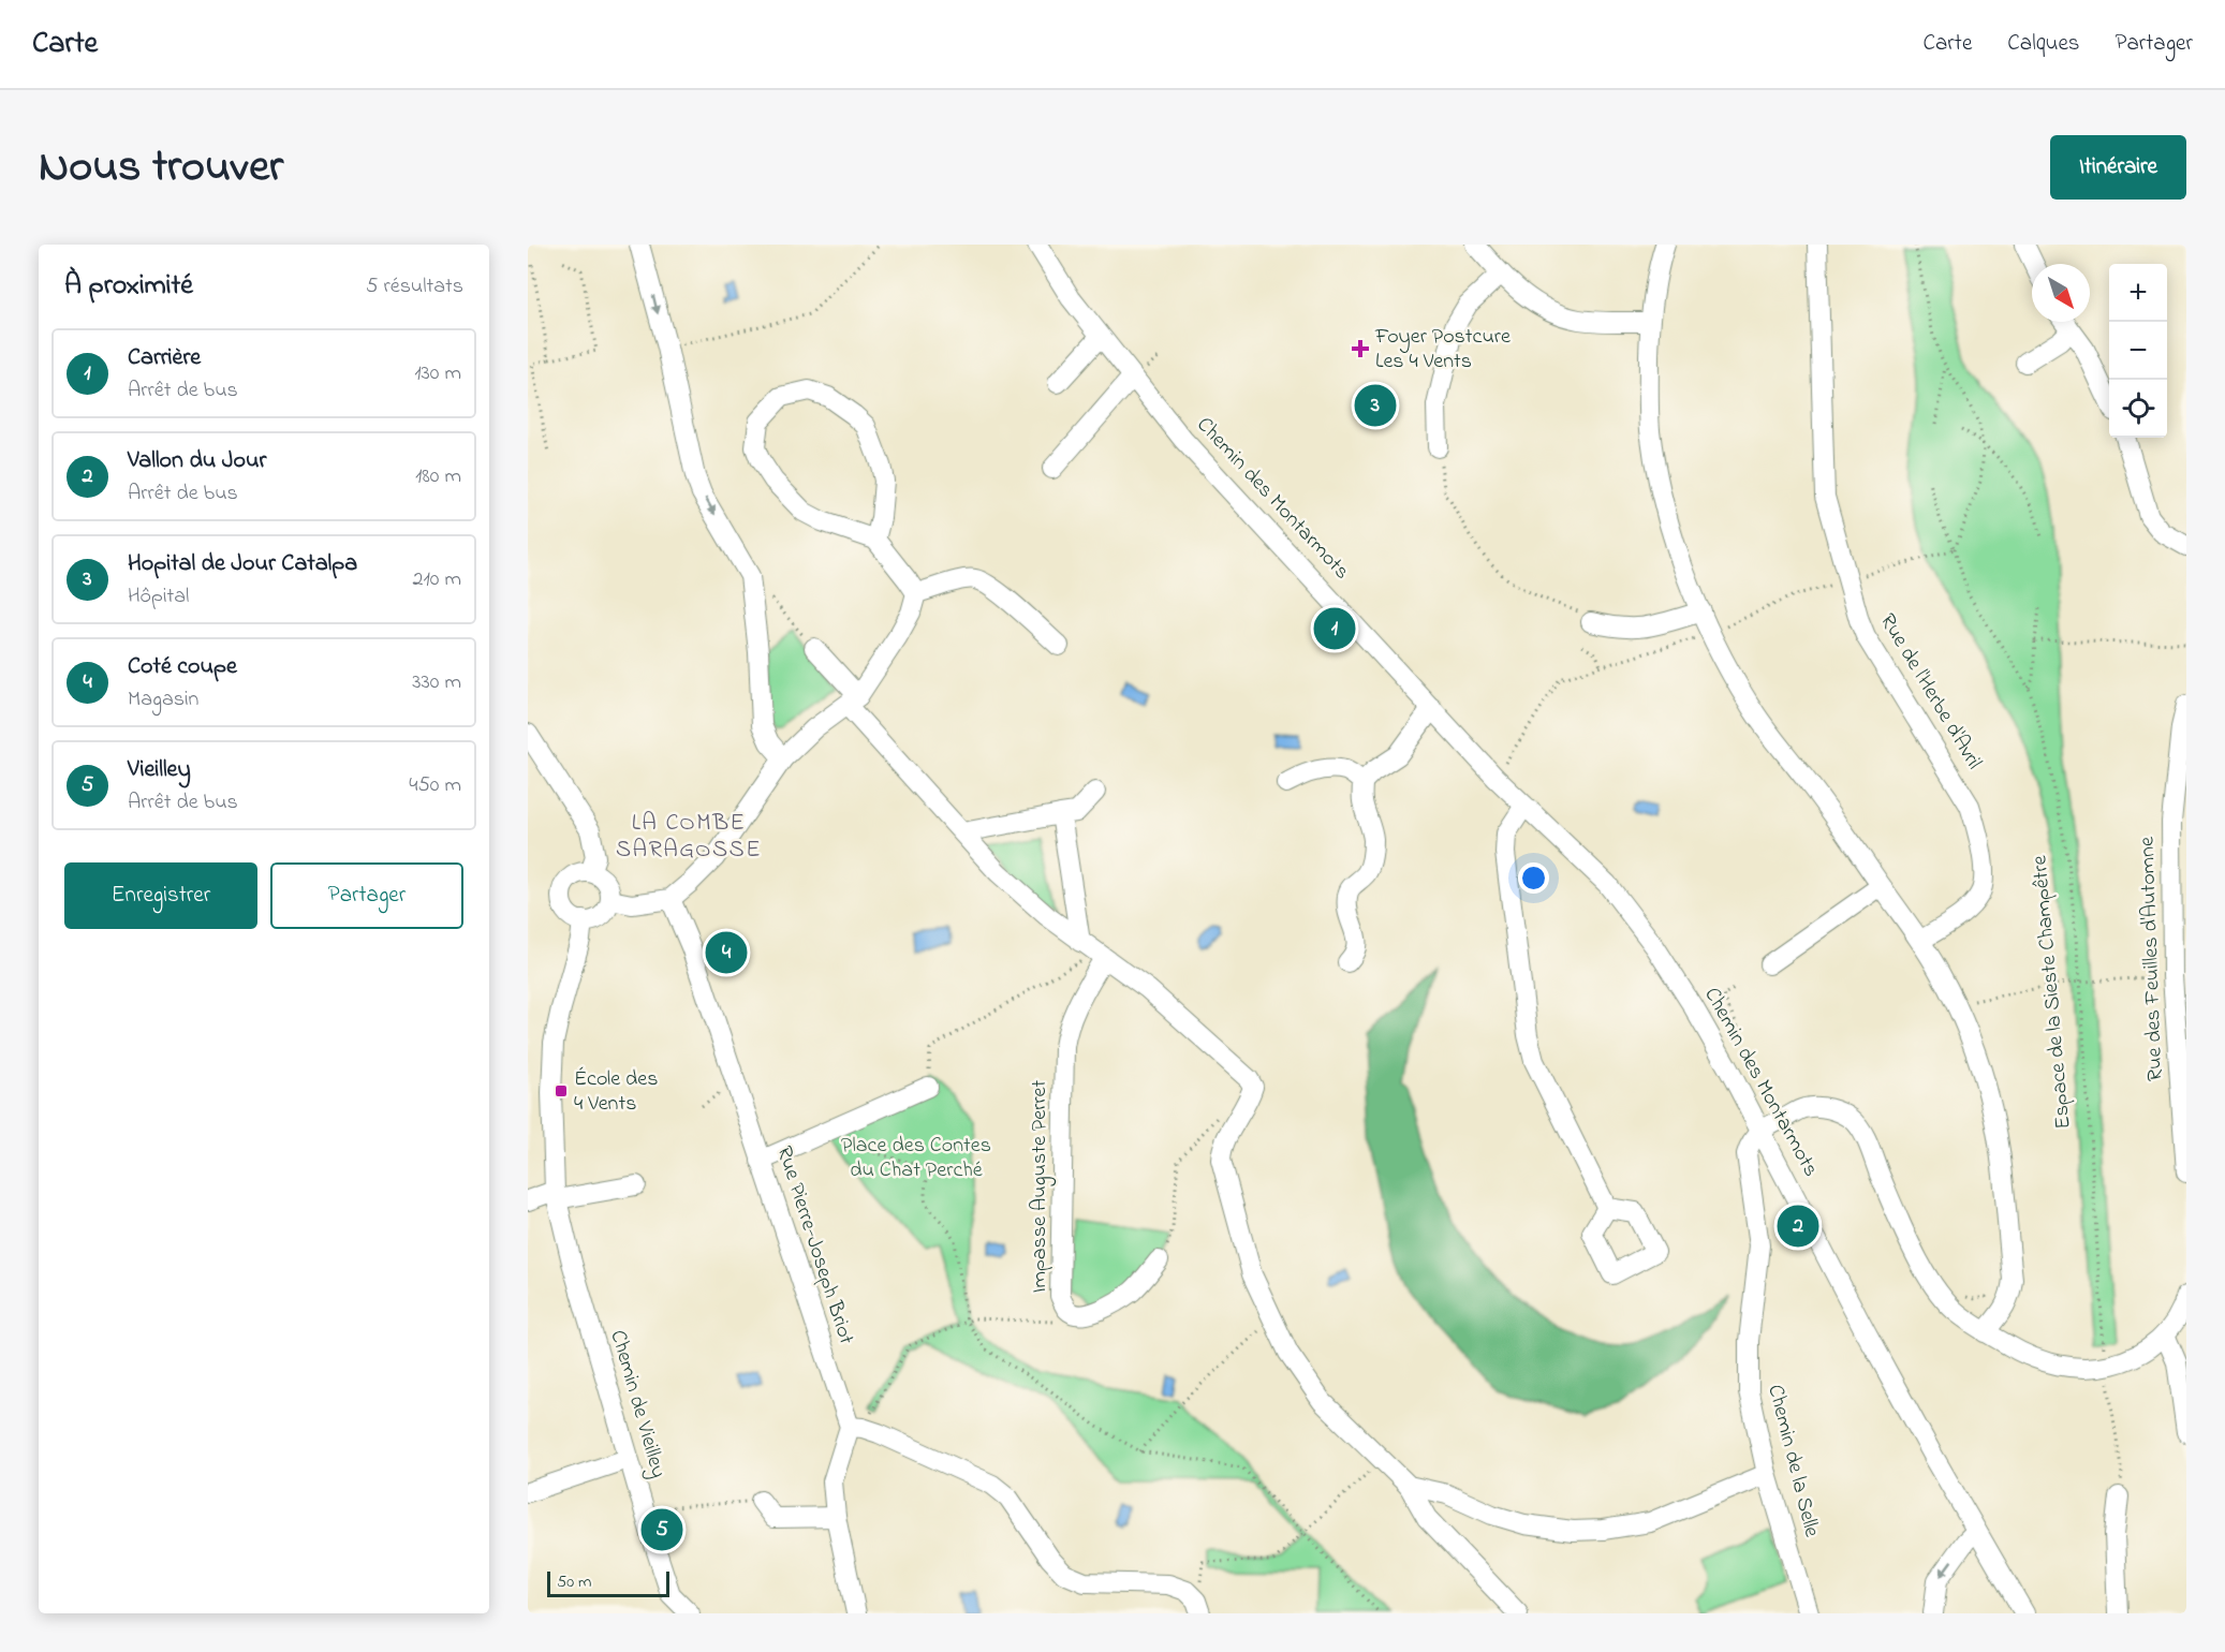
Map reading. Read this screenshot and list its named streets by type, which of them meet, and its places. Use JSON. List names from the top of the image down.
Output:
{
  "streets": {
    "street": [
      "Chemin des Montarmots",
      "Rue de l'Herbe d'Avril",
      "Rue des Feuilles d'Automne",
      "Impasse Auguste Perret",
      "Rue Pierre-Joseph Briot",
      "Chemin de Vieilley",
      "Chemin de la Selle"
    ],
    "path": ["Espace de la Sieste Champêtre"]
  },
  "crossings": [
    ["Chemin des Montarmots", "Chemin de la Selle"]
  ],
  "districts": ["LA COMBE SARAGOSSE"],
  "parks": ["Place des Contes du Chat Perché"],
  "places": {
    "health": ["Foyer Postcure Les 4 Vents"],
    "transit": ["École des 4 Vents"]
  },
  "scale_bar": "50 m",
  "north": "bottom right",
  "page": {
    "header": "Carte",
    "nav": ["Carte", "Calques", "Partager"],
    "title": "Nous trouver",
    "buttons": [
      "Itinéraire",
      ["Enregistrer", "Partager"]
    ],
    "heading": ["À proximité", "5 résultats"],
    "map_buttons": ["+", "−"],
    "list": [
      {
        "mark": "1",
        "name": "Carrière",
        "note": "Arrêt de bus",
        "value": "130 m"
      },
      {
        "mark": "2",
        "name": "Vallon du Jour",
        "note": "Arrêt de bus",
        "value": "180 m"
      },
      {
        "mark": "3",
        "name": "Hopital de Jour Catalpa",
        "note": "Hôpital",
        "value": "210 m"
      },
      {
        "mark": "4",
        "name": "Coté coupe",
        "note": "Magasin",
        "value": "330 m"
      },
      {
        "mark": "5",
        "name": "Vieilley",
        "note": "Arrêt de bus",
        "value": "450 m"
      }
    ],
    "pins": [
      "3",
      "1",
      "4",
      "2",
      "5"
    ],
    "scale": "50 m"
  }
}
